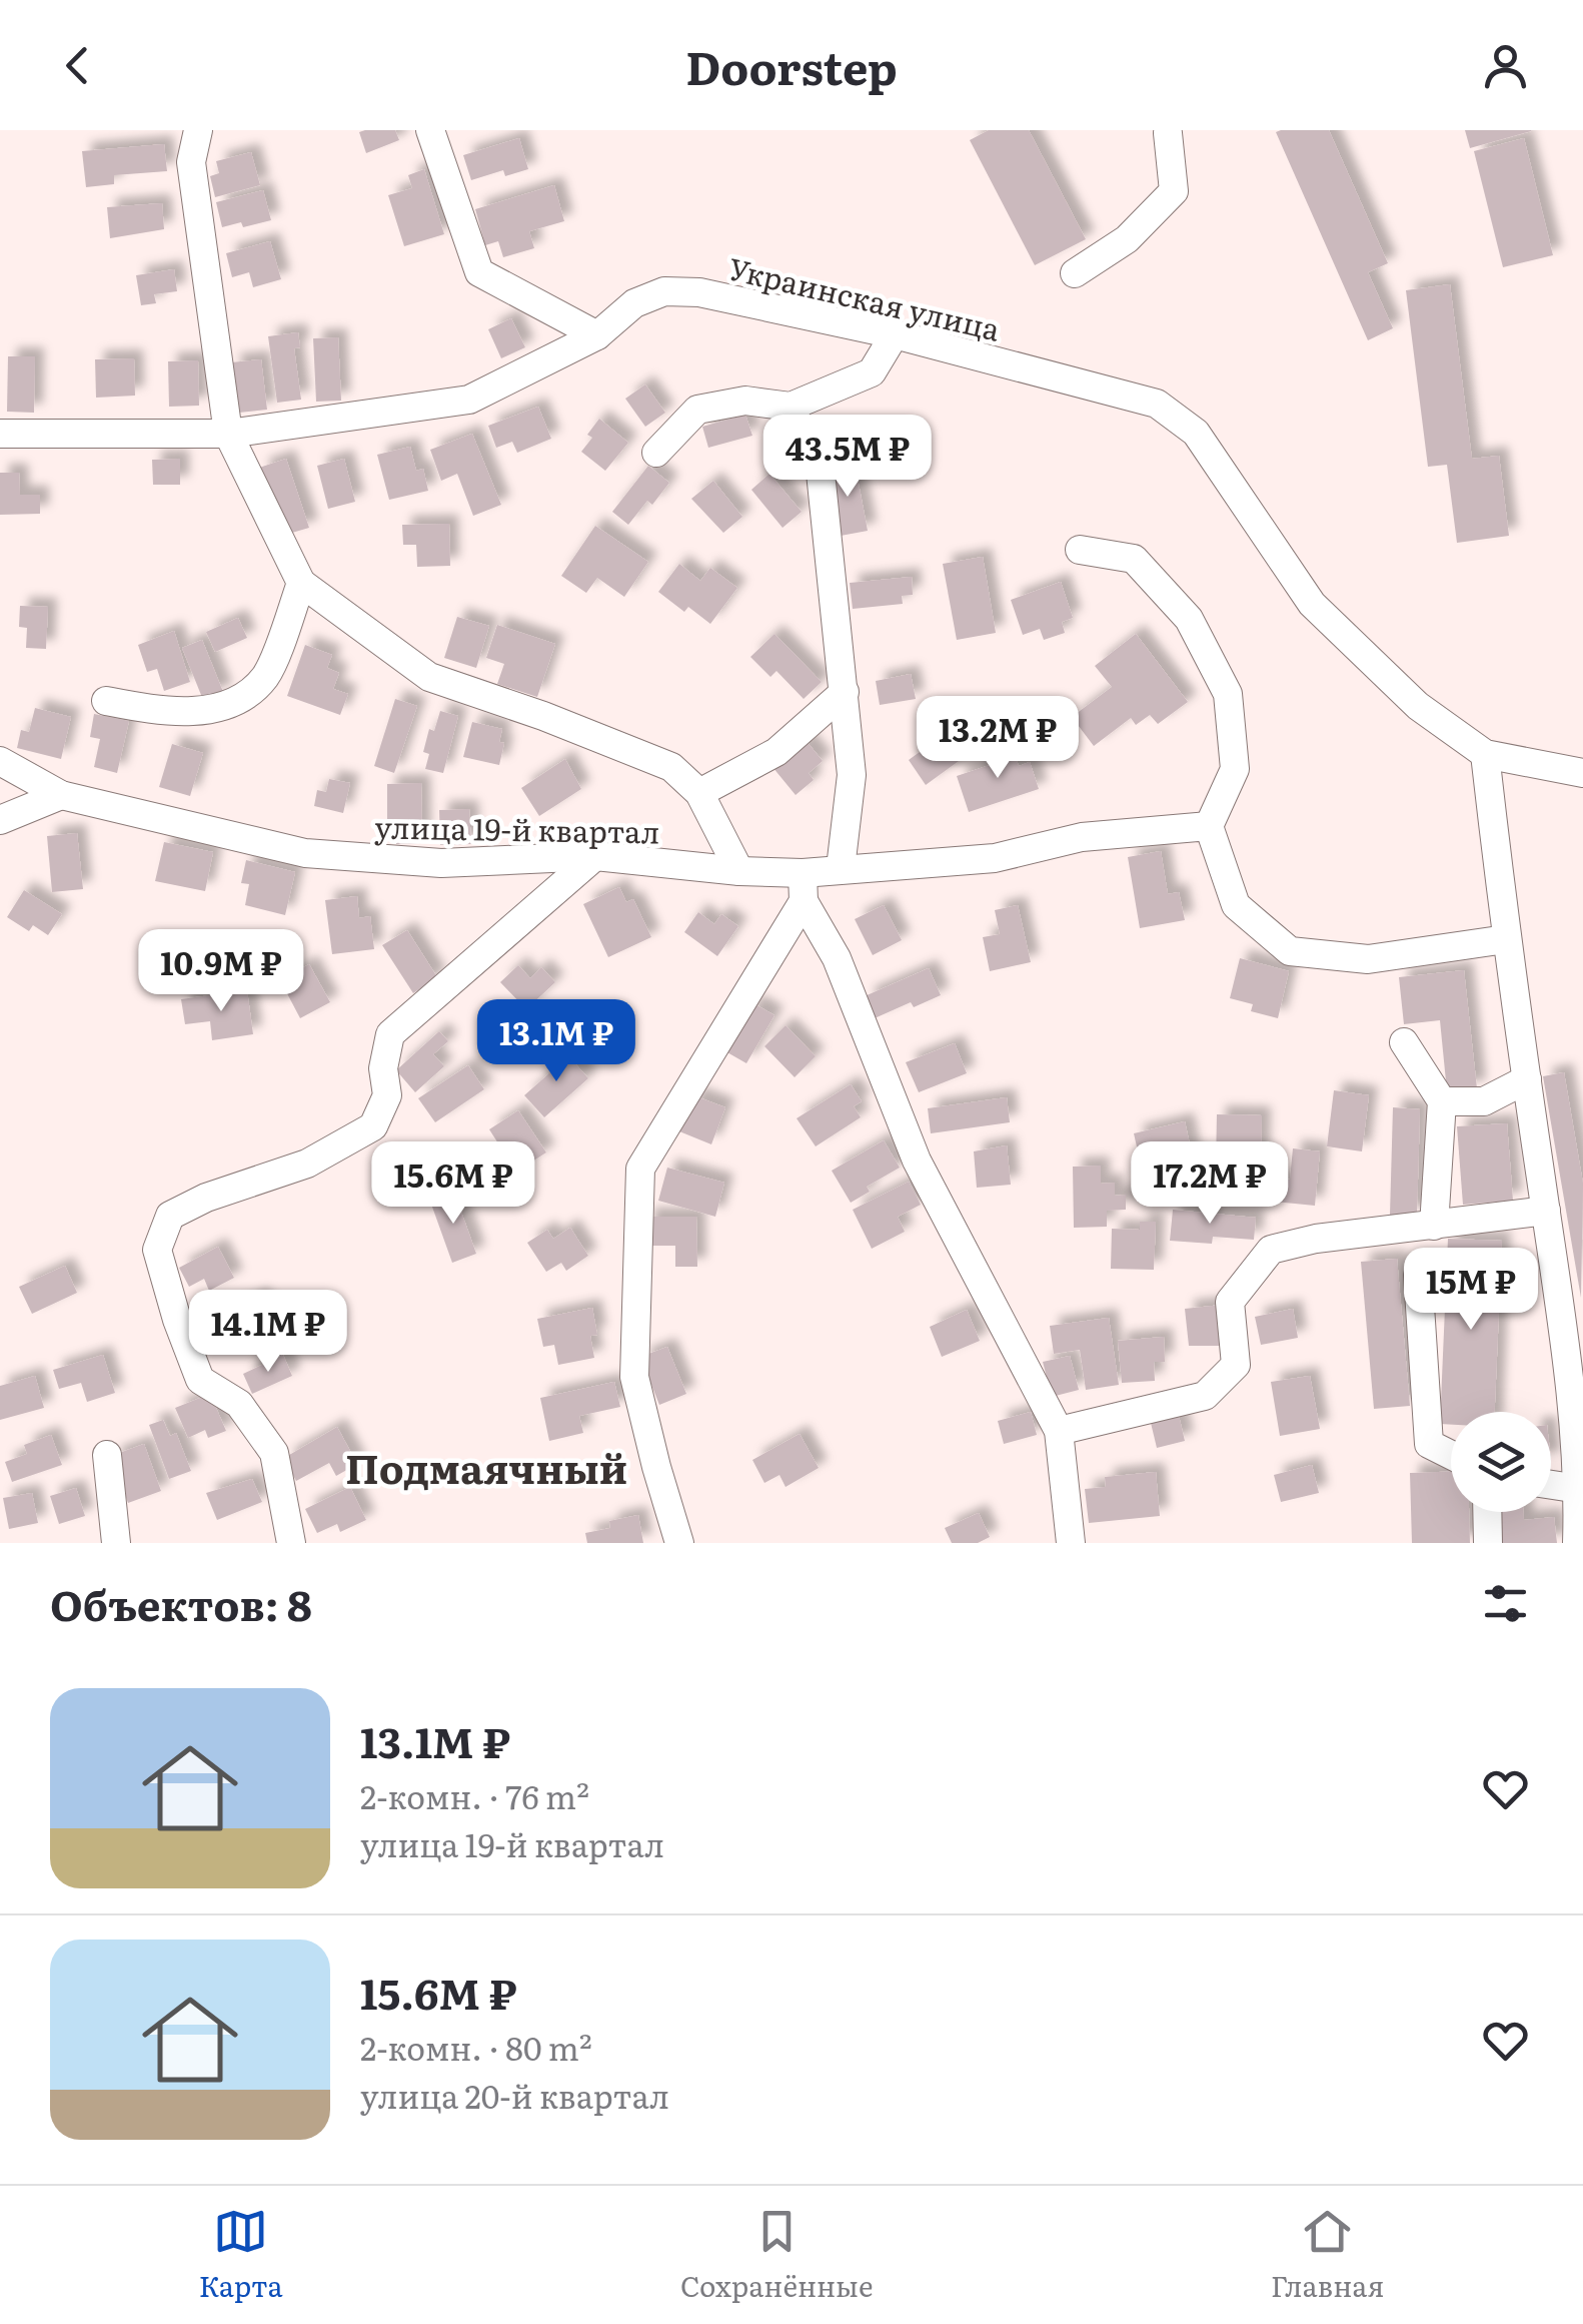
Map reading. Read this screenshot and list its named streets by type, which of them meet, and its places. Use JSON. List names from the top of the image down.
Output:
{
  "streets": {
    "street": ["Украинская улица", "улица 19-й квартал"]
  },
  "districts": ["Подмаячный"],
  "page": {
    "header": "Doorstep",
    "price": [
      "43.5M ₽",
      "13.2M ₽",
      "10.9M ₽",
      "13.1M ₽",
      "15.6M ₽",
      "17.2M ₽",
      "15M ₽",
      "14.1M ₽"
    ],
    "heading": "Объектов: 8",
    "list": [
      {
        "name": "13.1M ₽",
        "note": "2-комн. · 76 m² · улица 19-й квартал"
      },
      {
        "name": "15.6M ₽",
        "note": "2-комн. · 80 m² · улица 20-й квартал"
      }
    ],
    "tabs": ["Карта", "Сохранённые", "Главная"]
  }
}
